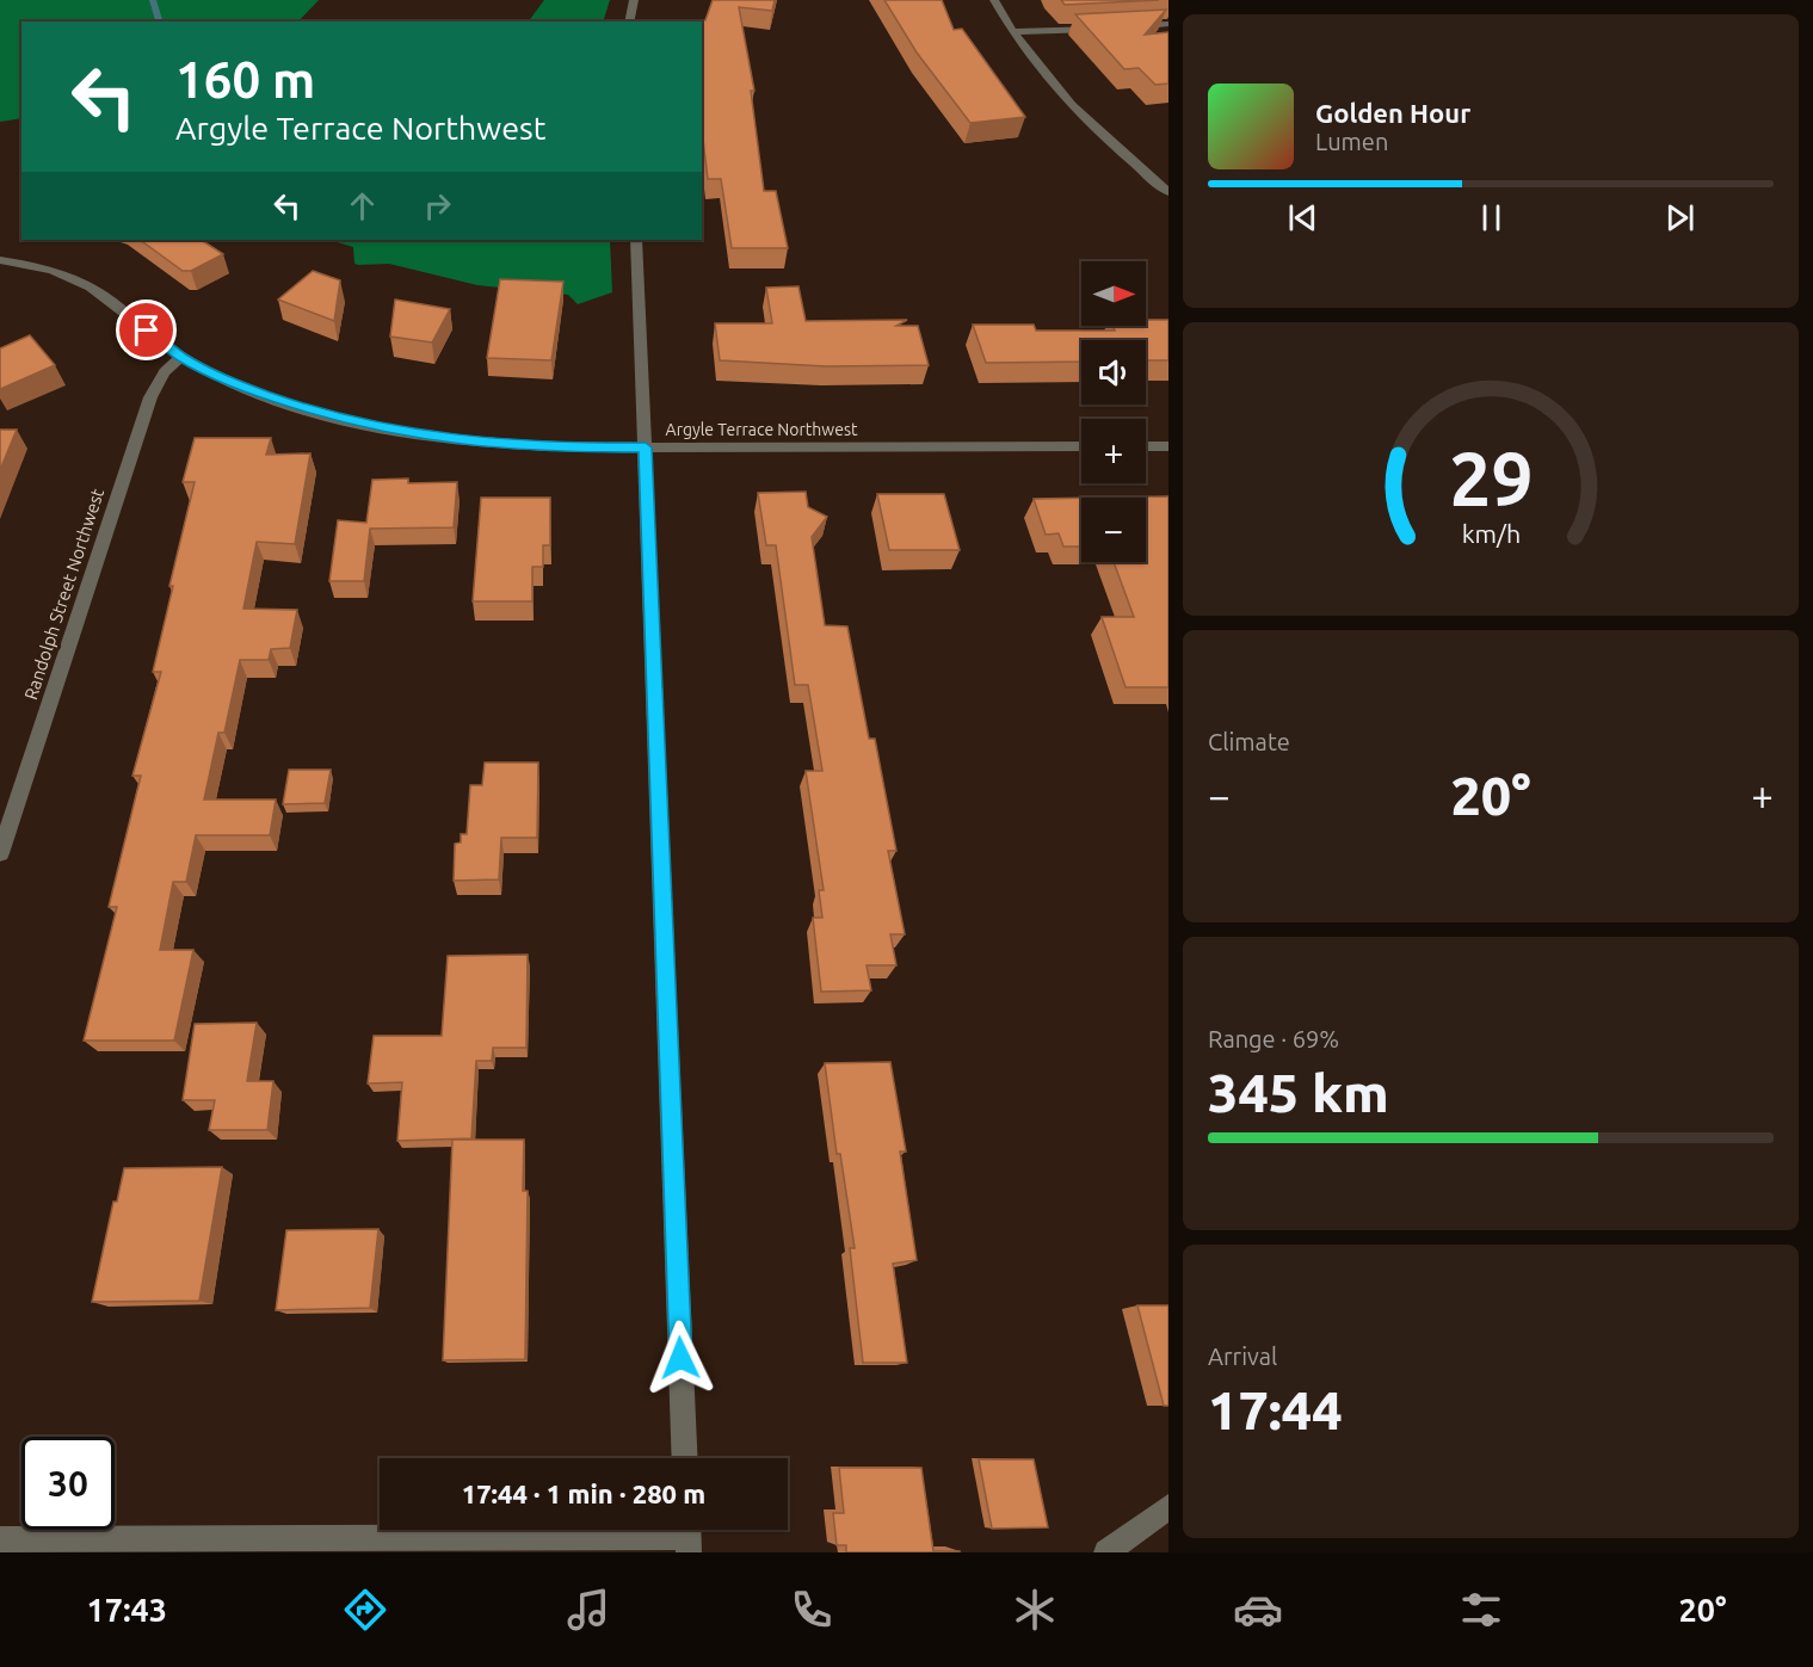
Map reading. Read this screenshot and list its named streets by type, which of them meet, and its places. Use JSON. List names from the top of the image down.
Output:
{
  "streets": {
    "street": ["Argyle Terrace Northwest", "Randolph Street Northwest"]
  },
  "crossings": [
    ["Argyle Terrace Northwest", "Randolph Street Northwest"]
  ],
  "north": "right",
  "page": {
    "turn": ["160 m", "Argyle Terrace Northwest"],
    "song": ["Golden Hour", "Lumen"],
    "map_buttons": ["+", "−"],
    "tile": [
      "Climate",
      ["Range · 69%", "345 km"],
      ["Arrival", "17:44"]
    ],
    "heat": ["−", "20°", "+"],
    "limit": "30",
    "trip": "17:44 · 1 min · 280 m",
    "tabs": ["17:43", "20°"],
    "gauge": ["29", "km/h"]
  }
}
